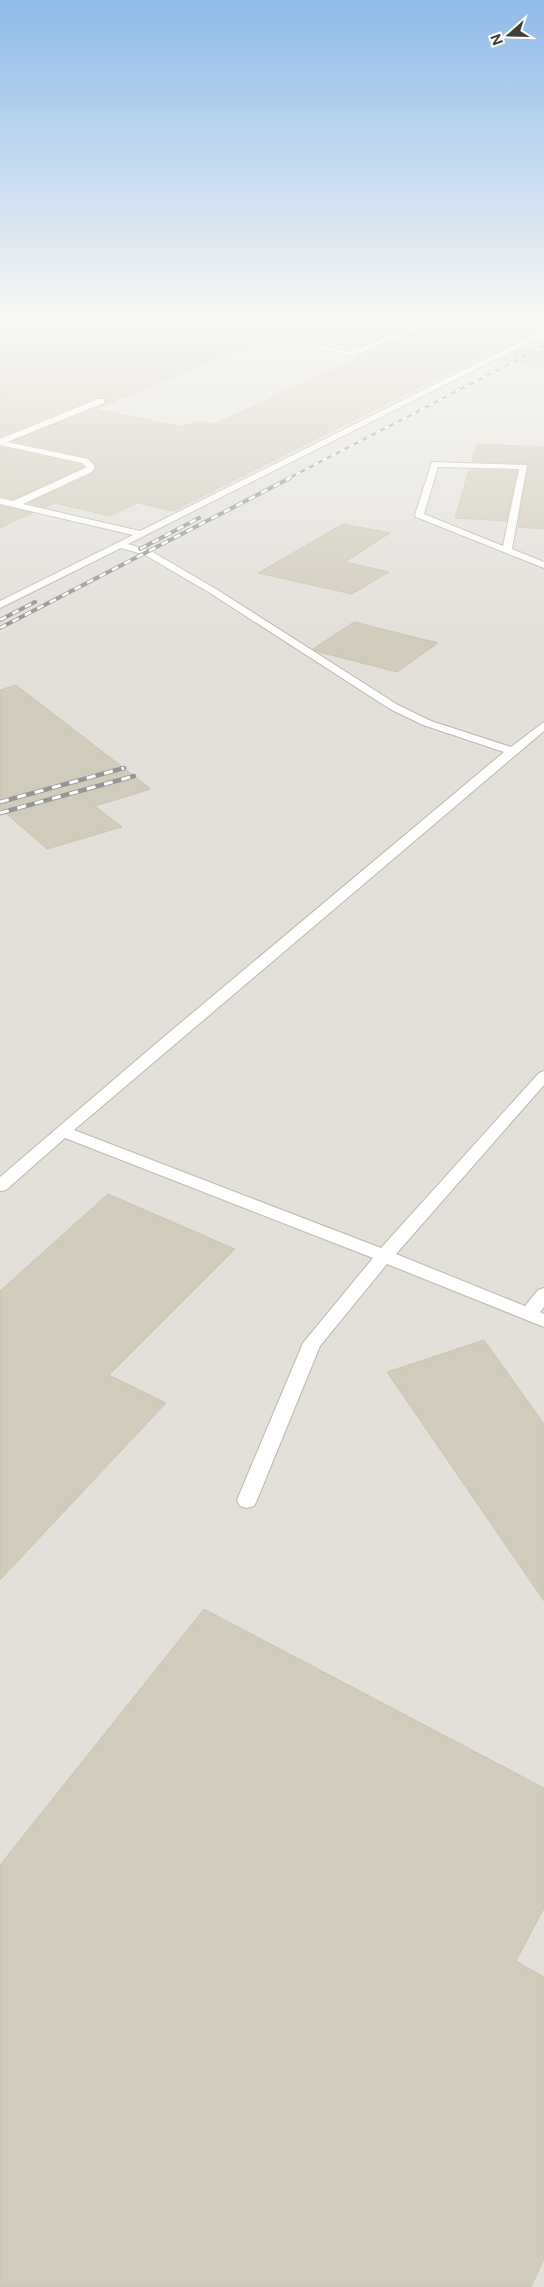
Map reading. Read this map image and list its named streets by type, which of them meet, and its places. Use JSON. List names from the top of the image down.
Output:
{
  "north": "left"
}
